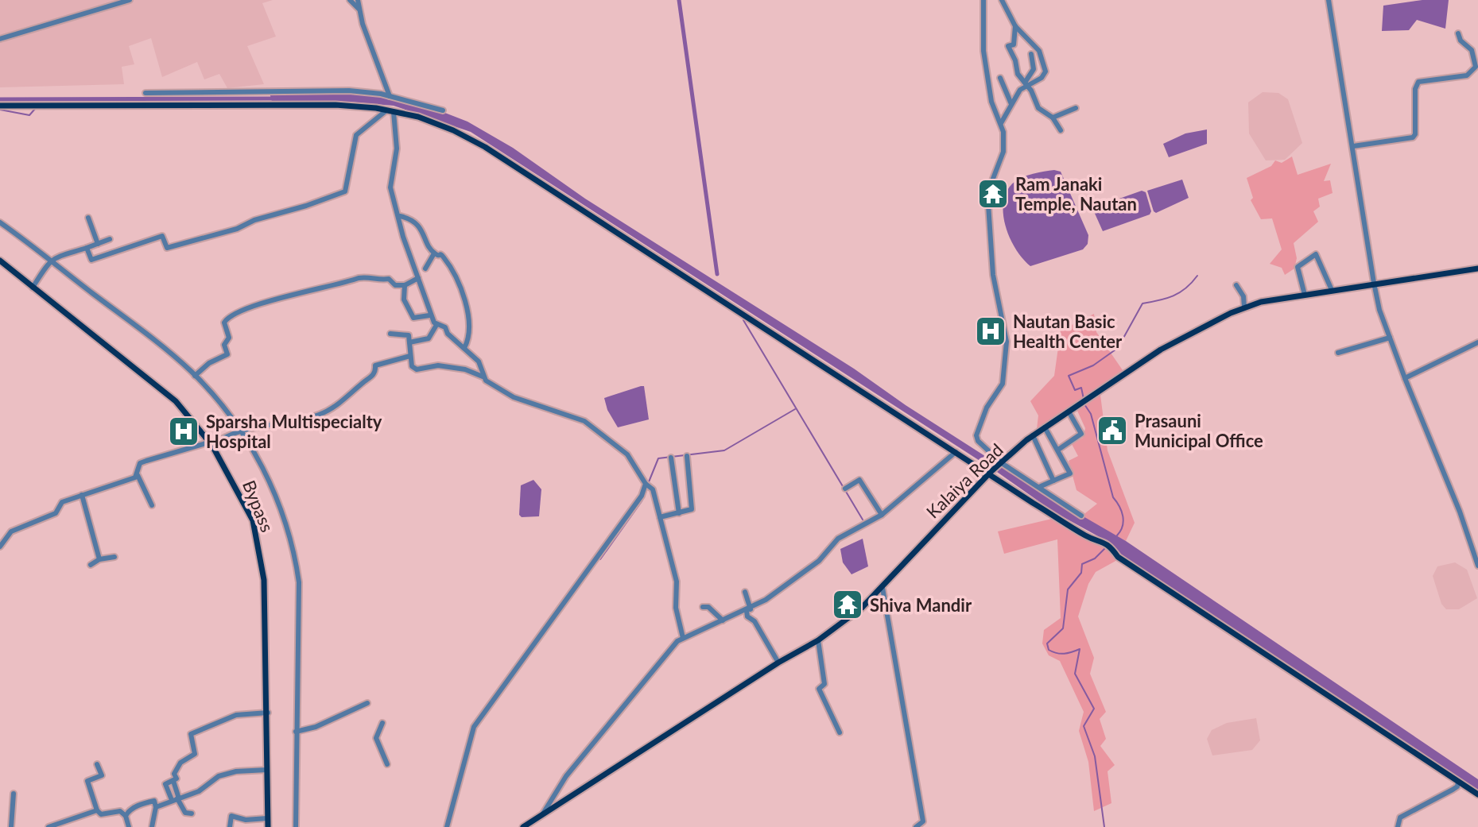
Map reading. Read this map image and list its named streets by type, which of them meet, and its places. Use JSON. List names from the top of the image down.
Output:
{
  "streets": {
    "main road": ["Kalaiya Road", "Bypass"]
  },
  "places": {
    "temple": ["Ram Janaki Temple, Nautan", "Shiva Mandir"],
    "hospital": ["Nautan Basic Health Center", "Sparsha Multispecialty Hospital"],
    "public building": ["Prasauni Municipal Office"]
  }
}
